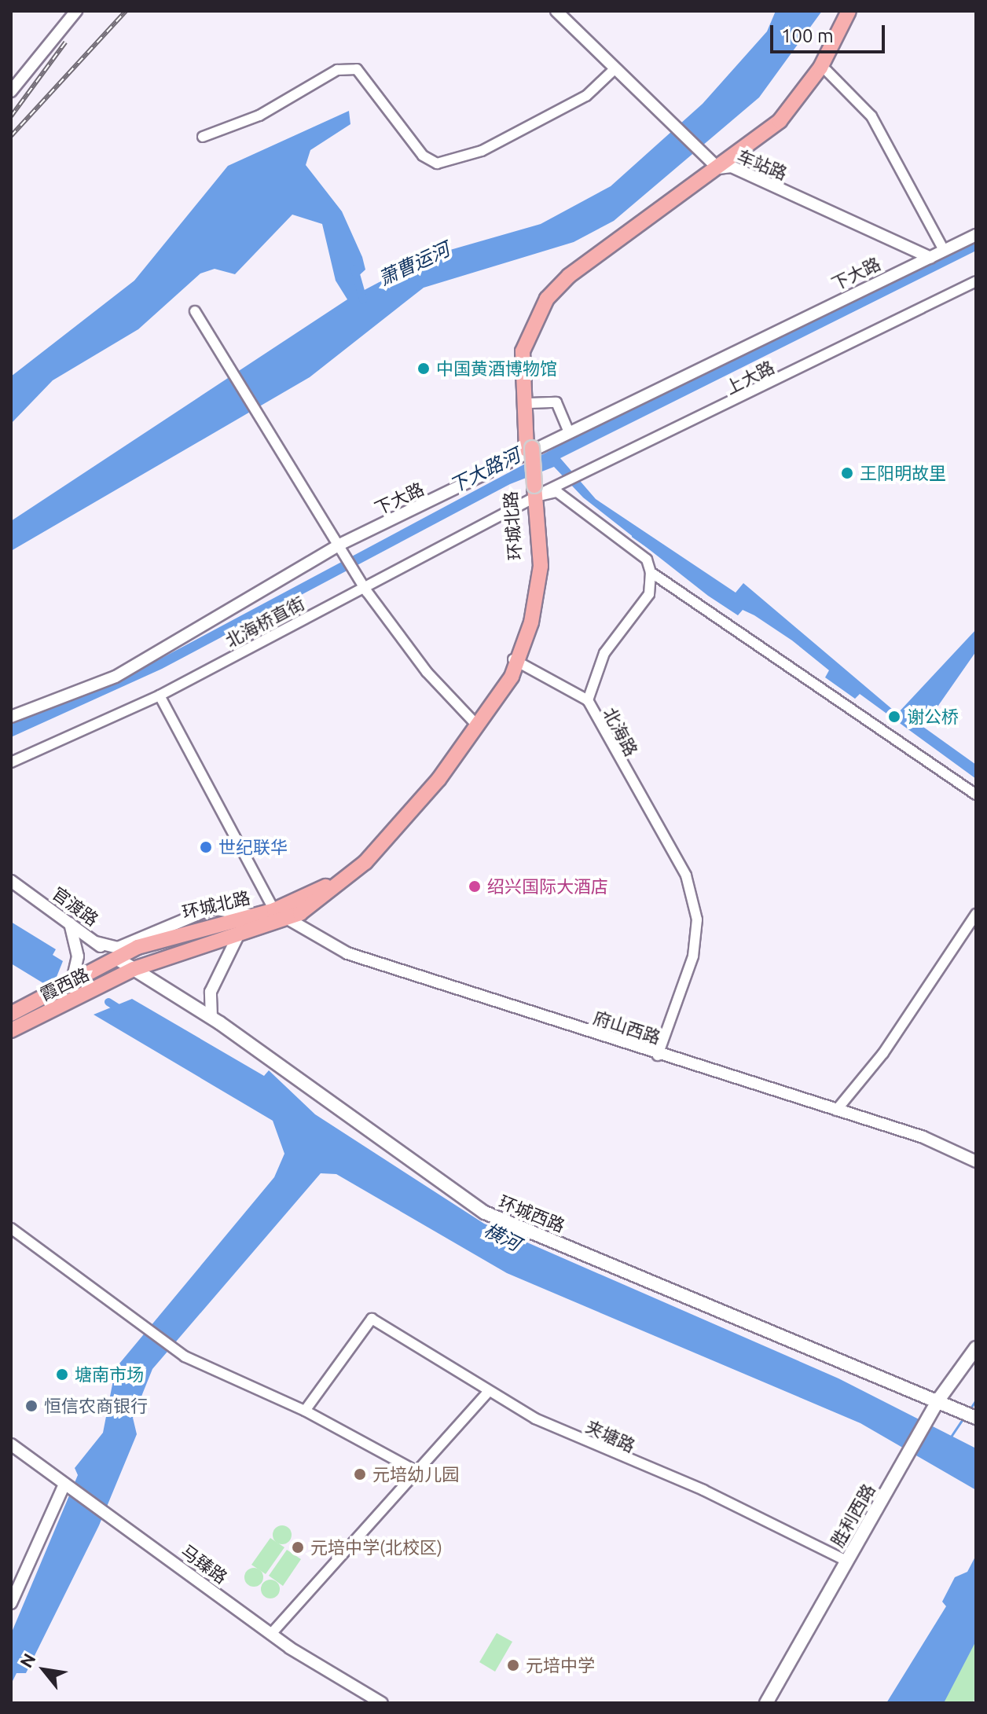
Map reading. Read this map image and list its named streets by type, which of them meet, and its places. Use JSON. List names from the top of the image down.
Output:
{
  "streets": {
    "main road": [
      "环城北路",
      "霞西路",
      "环城西路",
      "胜利西路"
    ],
    "street": [
      "车站路",
      "下大路",
      "上大路",
      "北海桥直街",
      "北海路",
      "官渡路",
      "府山西路",
      "夹塘路",
      "马臻路"
    ]
  },
  "crossings": [
    ["车站路", "下大路"],
    ["车站路", "环城北路"],
    ["上大路", "环城北路"],
    ["上大路", "北海桥直街"],
    ["环城北路", "北海桥直街"],
    ["环城北路", "官渡路"],
    ["环城北路", "霞西路"],
    ["环城北路", "府山西路"],
    ["环城北路", "环城西路"],
    ["北海路", "府山西路"],
    ["官渡路", "霞西路"],
    ["官渡路", "环城西路"],
    ["霞西路", "环城西路"],
    ["环城西路", "胜利西路"],
    ["夹塘路", "胜利西路"]
  ],
  "water": ["萧曹运河", "下大路河", "横河"],
  "places": [
    "中国黄酒博物馆",
    "王阳明故里",
    "谢公桥",
    "世纪联华",
    "绍兴国际大酒店",
    "塘南市场",
    "恒信农商银行",
    "元培幼儿园",
    "元培中学(北校区)",
    "元培中学"
  ],
  "scale_bar": "100 m",
  "north": "top left"
}
